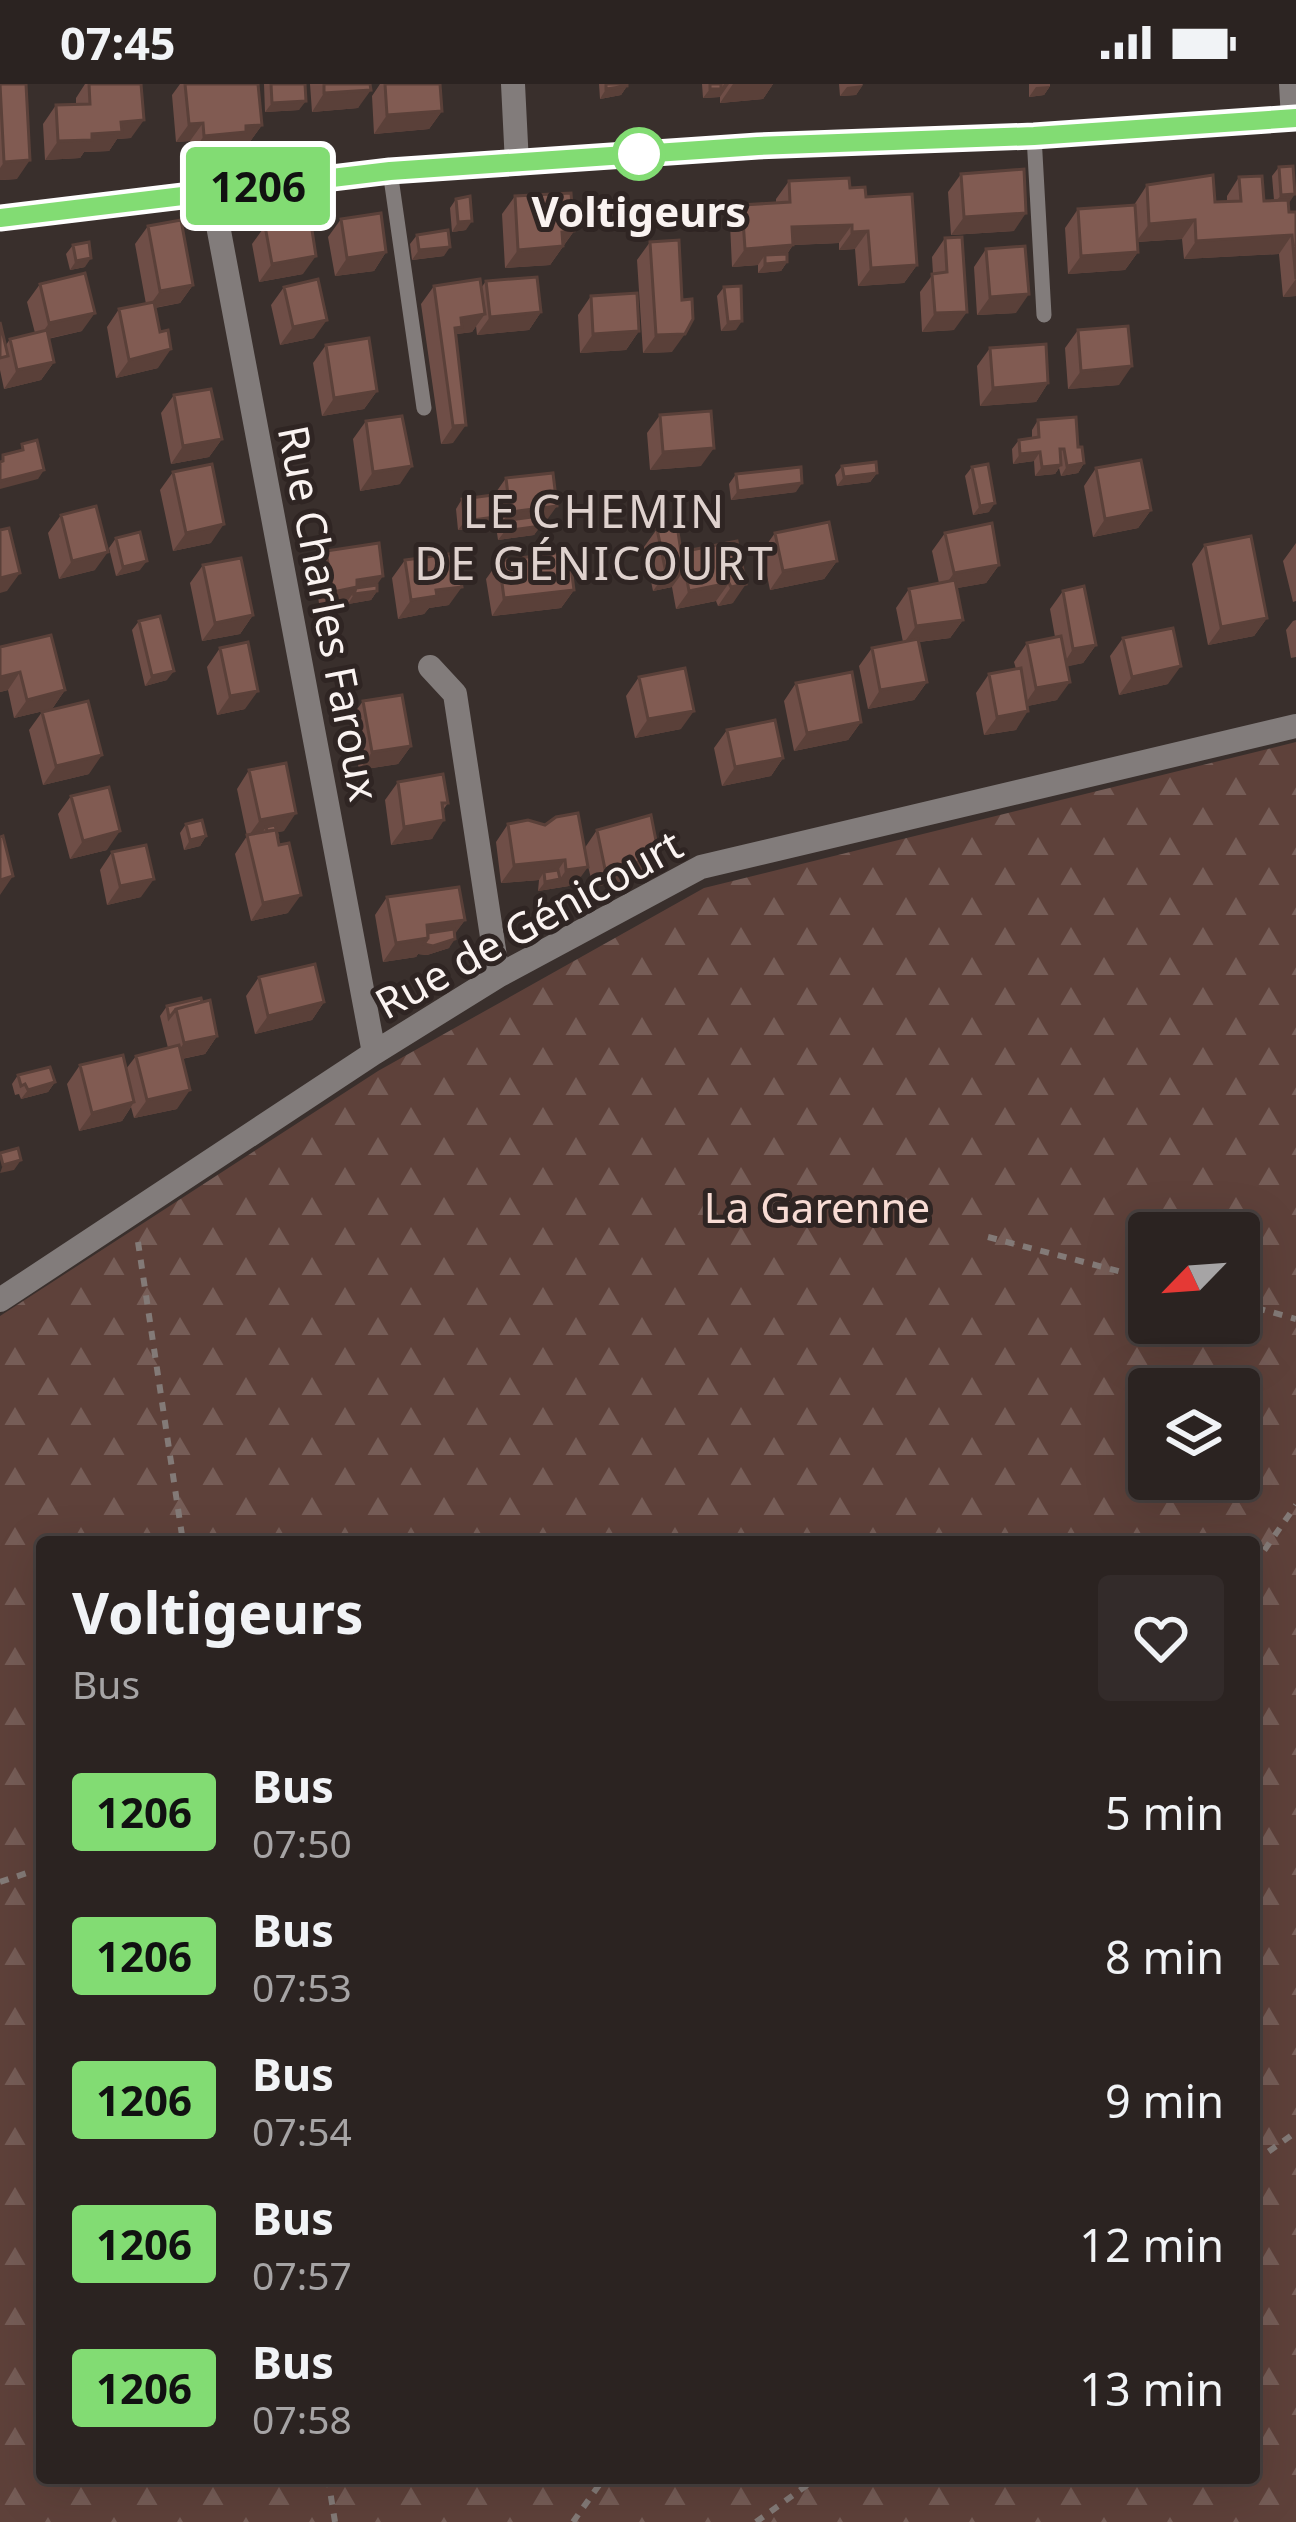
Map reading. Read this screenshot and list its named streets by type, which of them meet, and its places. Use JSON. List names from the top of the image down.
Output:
{
  "streets": {
    "street": ["Rue Charles Faroux", "Rue de Génicourt"]
  },
  "crossings": [
    ["Rue Charles Faroux", "Rue de Génicourt"]
  ],
  "districts": ["LE CHEMIN DE GÉNICOURT"],
  "parks": ["La Garenne"],
  "places": ["Voltigeurs"],
  "lines": ["bus line 1206"],
  "north": "bottom left",
  "page": {
    "status": "07:45",
    "on_map": "1206",
    "heading": ["Voltigeurs", "Bus"],
    "list": [
      {
        "mark": "1206",
        "name": "Bus",
        "note": "07:50",
        "value": "5 min"
      },
      {
        "mark": "1206",
        "name": "Bus",
        "note": "07:53",
        "value": "8 min"
      },
      {
        "mark": "1206",
        "name": "Bus",
        "note": "07:54",
        "value": "9 min"
      },
      {
        "mark": "1206",
        "name": "Bus",
        "note": "07:57",
        "value": "12 min"
      },
      {
        "mark": "1206",
        "name": "Bus",
        "note": "07:58",
        "value": "13 min"
      }
    ]
  }
}
